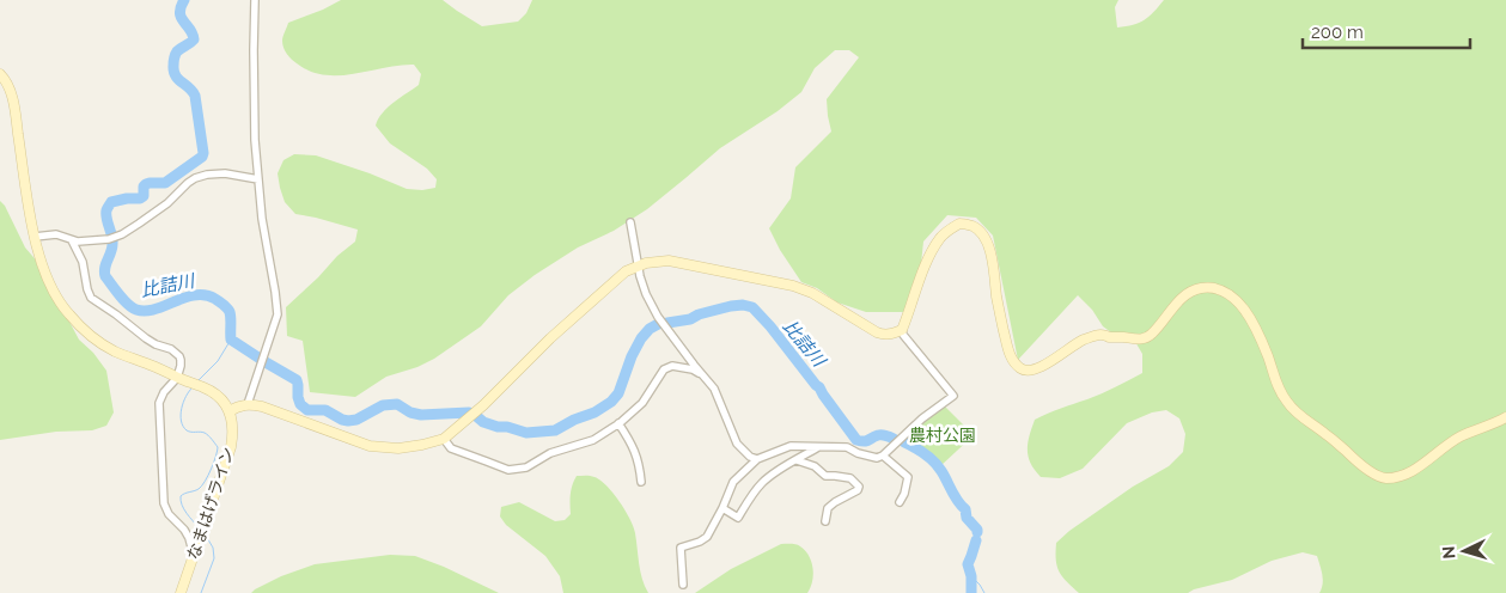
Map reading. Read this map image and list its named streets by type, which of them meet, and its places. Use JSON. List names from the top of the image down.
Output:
{
  "streets": {
    "street": ["なまはげライン"]
  },
  "water": ["比詰川"],
  "parks": ["農村公園"],
  "scale_bar": "200 m",
  "north": "left"
}
